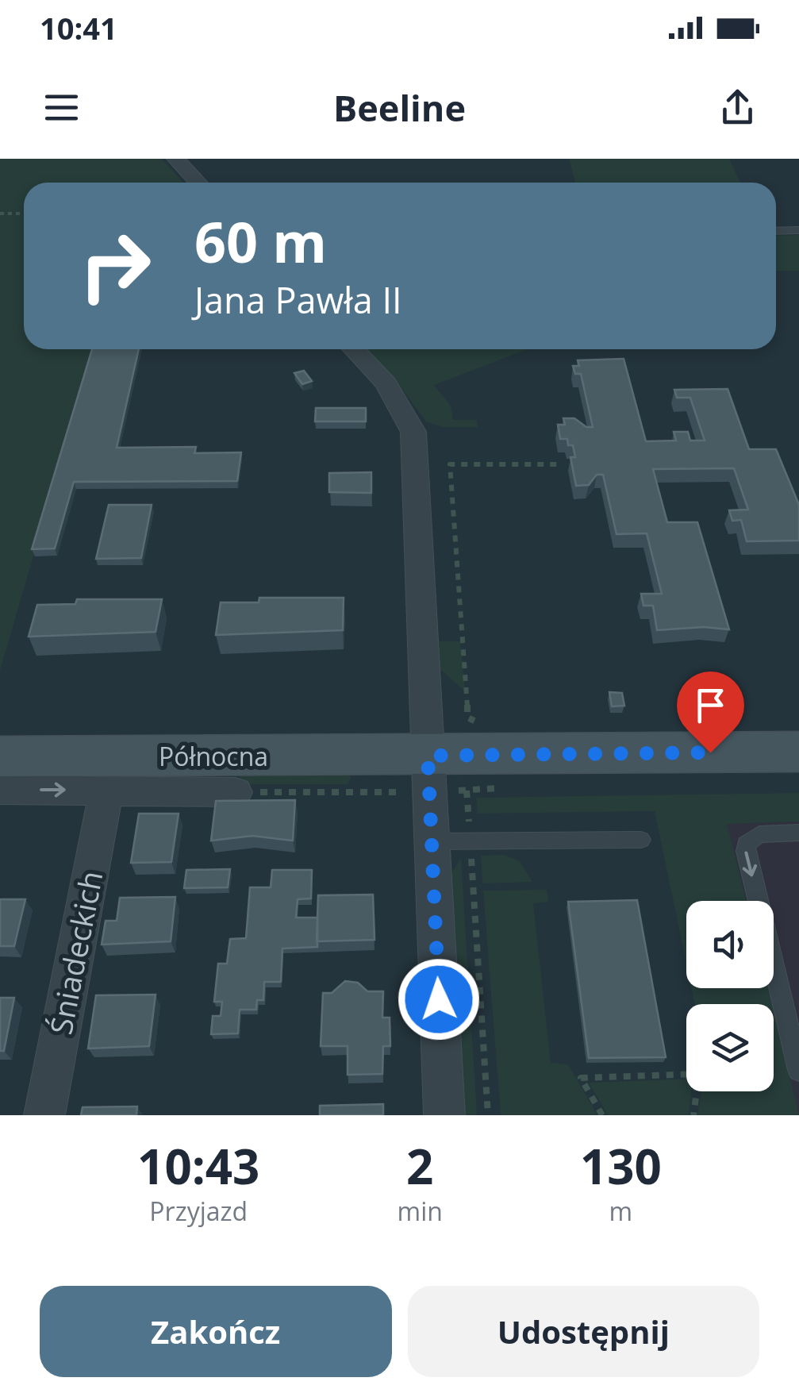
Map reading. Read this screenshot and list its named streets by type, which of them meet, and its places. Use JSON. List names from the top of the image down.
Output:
{
  "streets": {
    "main road": ["Północna"],
    "street": ["Śniadeckich"]
  },
  "crossings": [
    ["Północna", "Śniadeckich"]
  ],
  "page": {
    "status": "10:41",
    "header": "Beeline",
    "turn": ["60 m", "Jana Pawła II"],
    "eta": [
      "10:43",
      "Przyjazd",
      "2",
      "min",
      "130",
      "m"
    ],
    "buttons": ["Zakończ", "Udostępnij"]
  }
}
